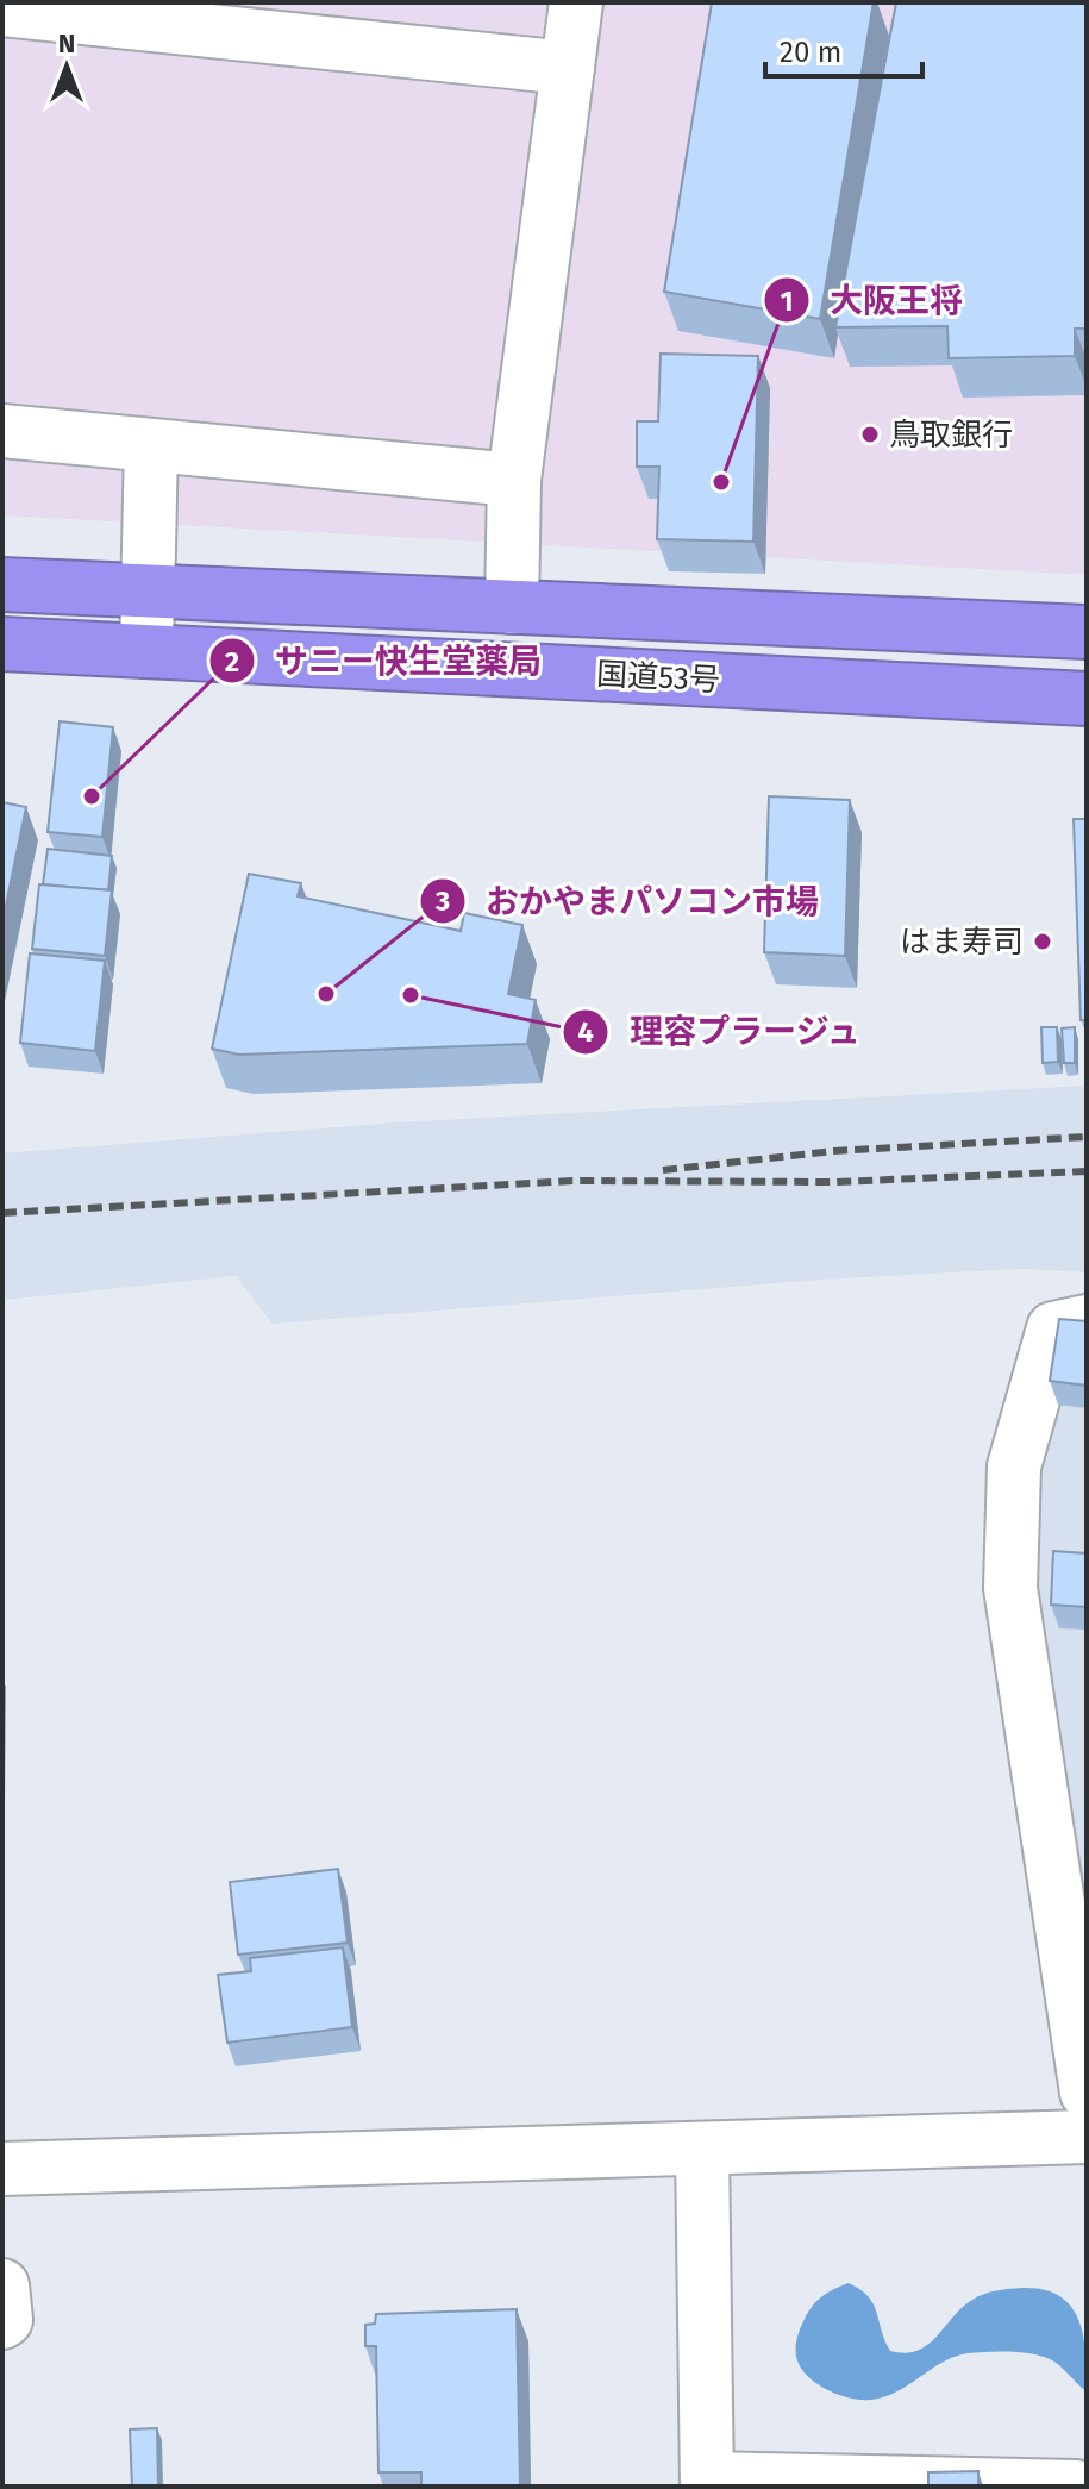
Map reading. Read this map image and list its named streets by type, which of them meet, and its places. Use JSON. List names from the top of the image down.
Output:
{
  "streets": {
    "highway": ["国道53号"]
  },
  "places": [
    "鳥取銀行",
    "大阪王将",
    "サニー快生堂薬局",
    "はま寿司",
    "おかやまパソコン市場",
    "理容プラージュ"
  ],
  "scale_bar": "20 m",
  "north": "top"
}
